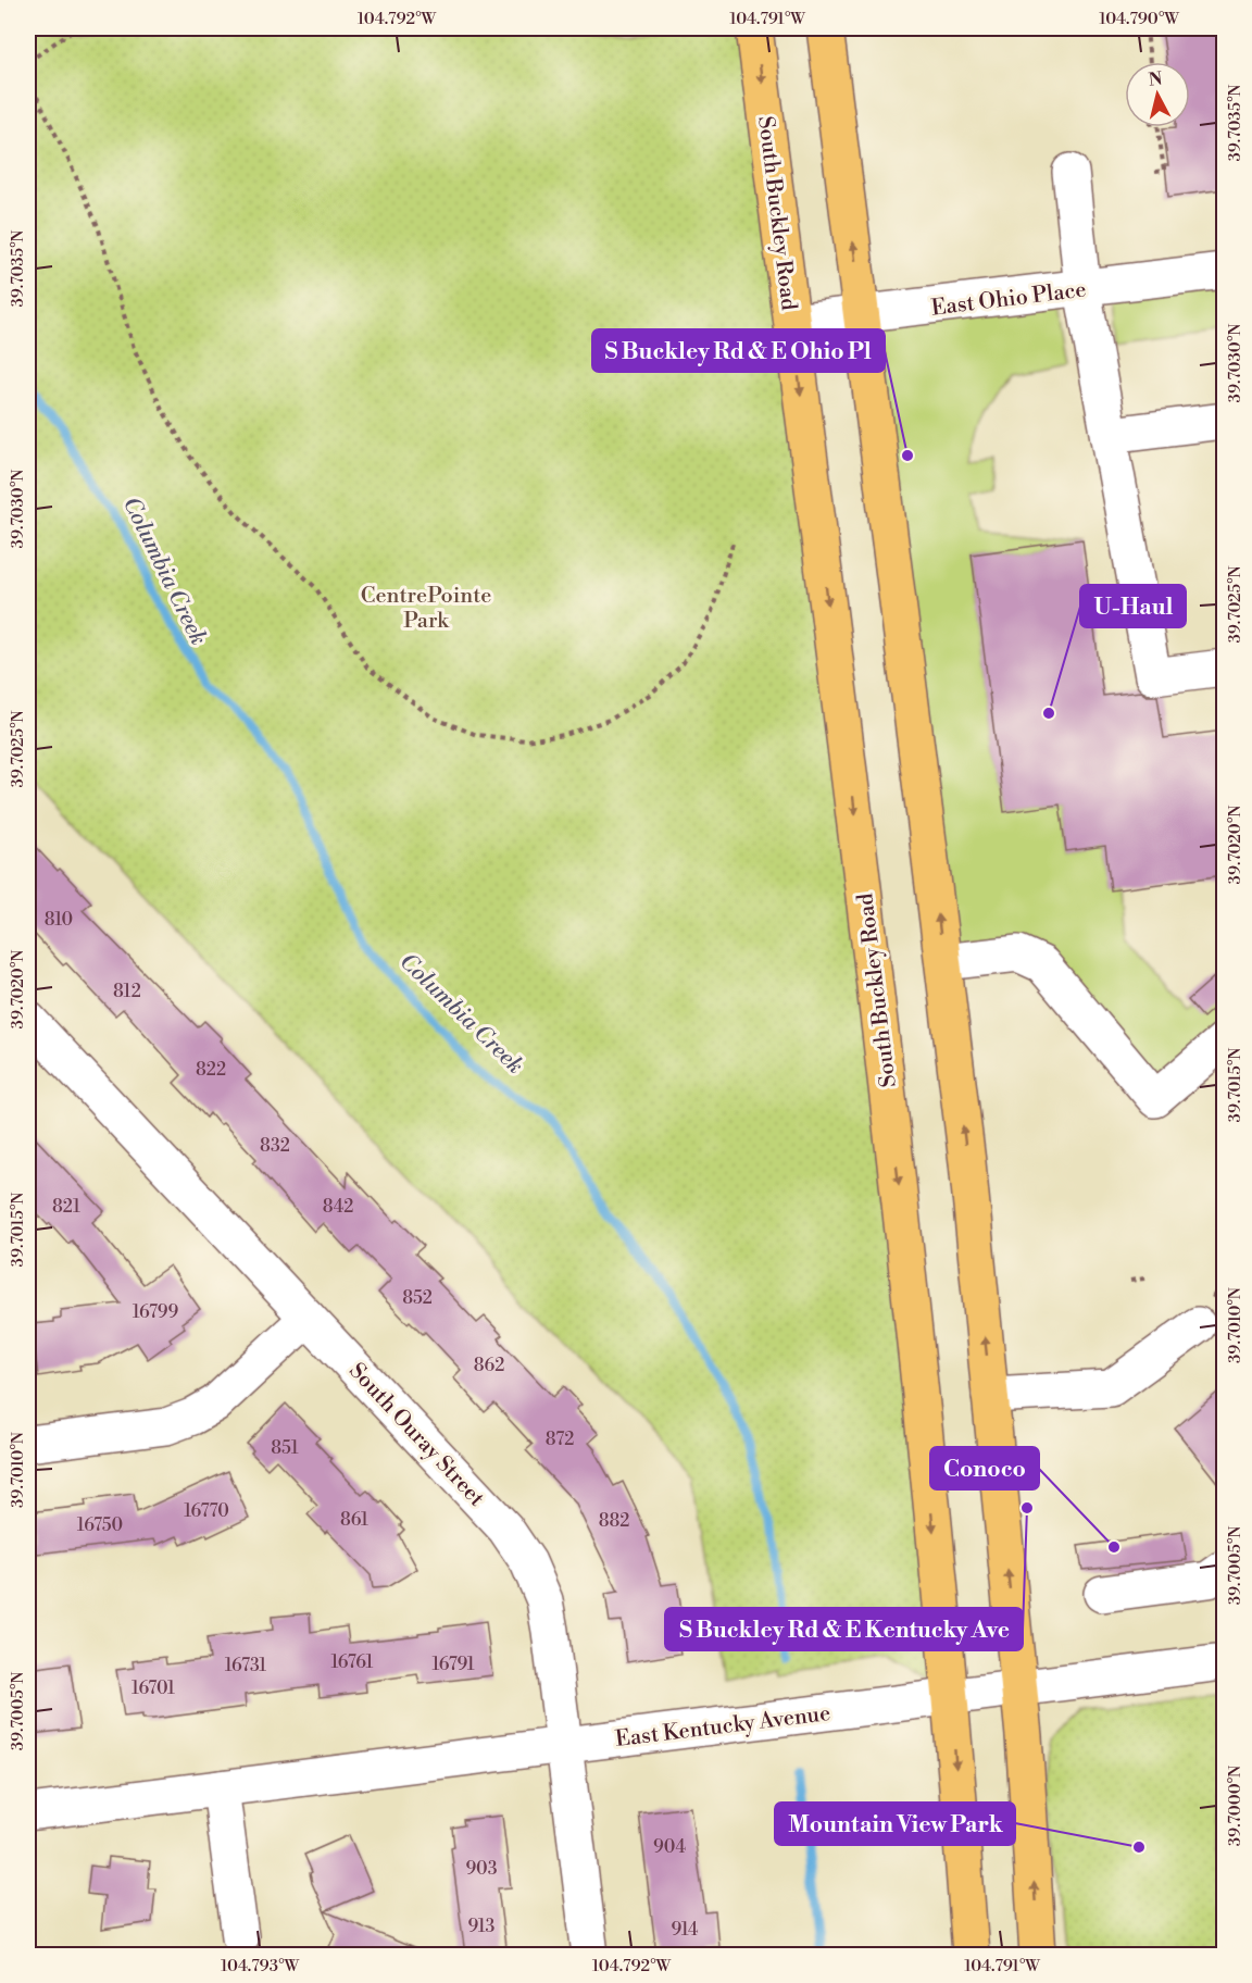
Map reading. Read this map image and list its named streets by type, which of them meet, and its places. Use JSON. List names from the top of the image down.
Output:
{
  "streets": {
    "main road": ["South Buckley Road"],
    "street": ["East Ohio Place", "South Ouray Street", "East Kentucky Avenue"]
  },
  "crossings": [
    ["South Buckley Road", "East Ohio Place"],
    ["South Buckley Road", "East Kentucky Avenue"],
    ["South Ouray Street", "East Kentucky Avenue"]
  ],
  "water": ["Columbia Creek"],
  "parks": ["CentrePointe Park"],
  "places": [
    "S Buckley Rd & E Ohio Pl",
    "U-Haul",
    "S Buckley Rd & E Kentucky Ave",
    "Conoco",
    "Mountain View Park"
  ],
  "house_numbers": [
    "810",
    "812",
    "822",
    "832",
    "821",
    "842",
    "852",
    "16799",
    "862",
    "872",
    "851",
    "16770",
    "861",
    "882",
    "16750",
    "16761",
    "16791",
    "16731",
    "16701",
    "904",
    "903",
    "913",
    "914"
  ],
  "north": "top",
  "coordinates": [
    "104.792°W",
    "104.791°W",
    "104.790°W",
    "39.7035°N",
    "39.7030°N",
    "39.7025°N",
    "39.7020°N",
    "39.7015°N",
    "39.7010°N",
    "39.7005°N",
    "39.7000°N",
    "104.793°W"
  ]
}
